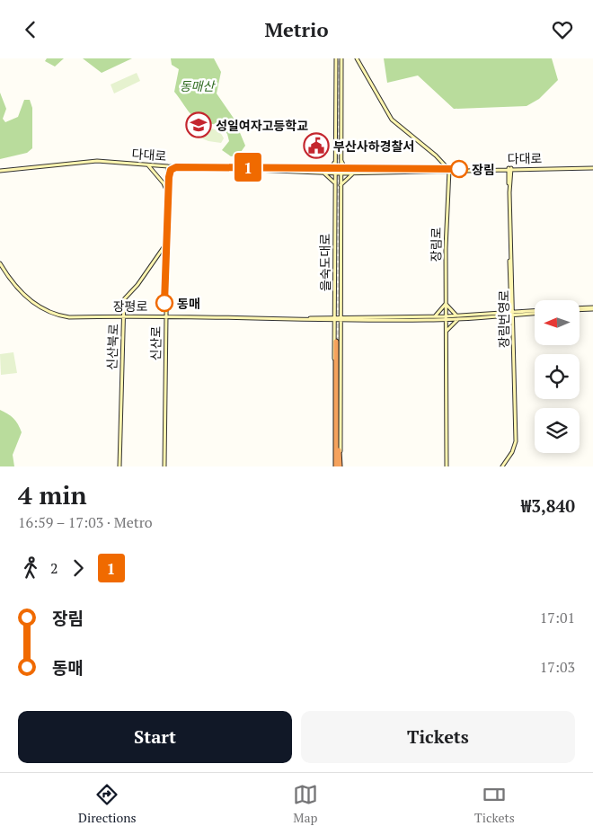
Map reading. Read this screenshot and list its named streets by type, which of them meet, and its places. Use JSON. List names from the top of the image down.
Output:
{
  "streets": {
    "highway": ["을숙도대로"],
    "street": [
      "다대로",
      "장림로",
      "장평로",
      "장림번영로",
      "신산로",
      "신산북로"
    ]
  },
  "crossings": [
    ["다대로", "장림로"],
    ["다대로", "을숙도대로"],
    ["다대로", "장림번영로"],
    ["다대로", "신산로"],
    ["장림로", "장평로"],
    ["을숙도대로", "장평로"],
    ["장평로", "장림번영로"],
    ["장평로", "신산로"],
    ["장평로", "신산북로"],
    ["신산로", "신산북로"]
  ],
  "parks": ["동매산"],
  "places": {
    "school or university": ["성일여자고등학교"],
    "public building": ["부산사하경찰서"],
    "other": ["장림", "동매"]
  },
  "lines": ["metro line 1"],
  "north": "left",
  "page": {
    "header": "Metrio",
    "on_map": "1",
    "heading": ["4 min", "16:59 – 17:03 · Metro", "₩3,840"],
    "legs": ["2", "1"],
    "list": [
      {
        "name": "장림",
        "value": "17:01"
      },
      {
        "name": "동매",
        "value": "17:03"
      }
    ],
    "buttons": ["Start", "Tickets"],
    "tabs": ["Directions", "Map", "Tickets"]
  }
}
